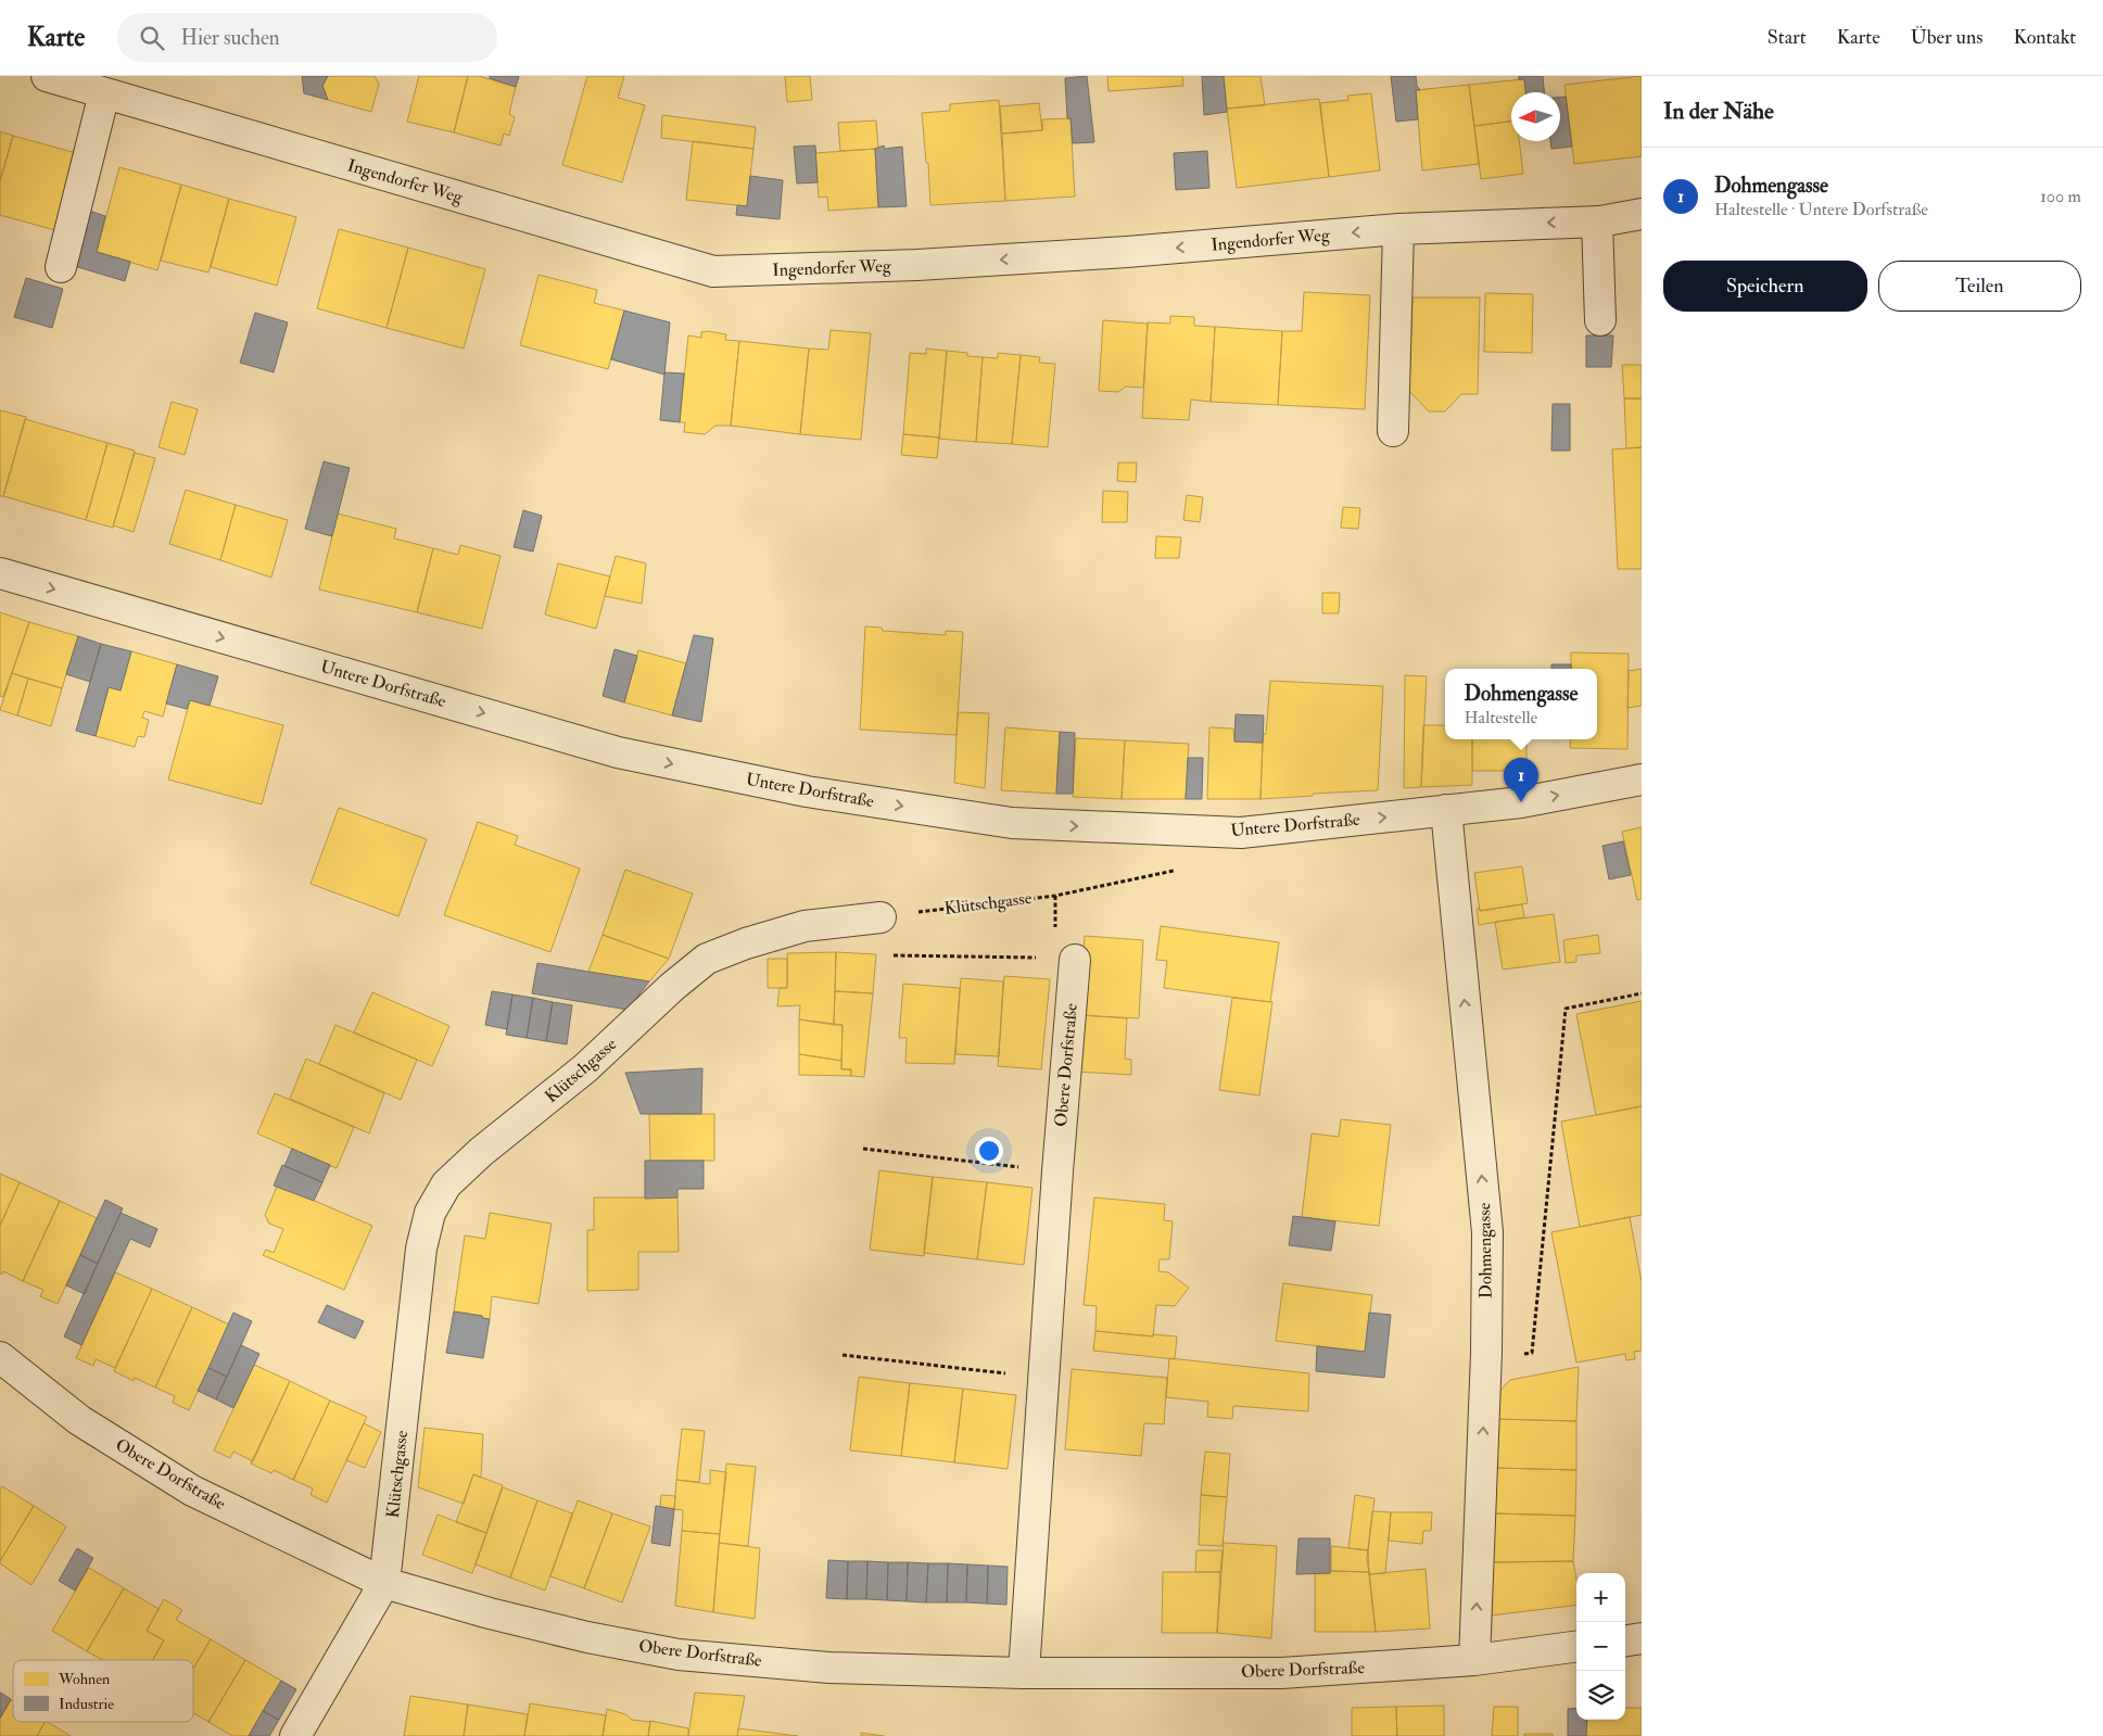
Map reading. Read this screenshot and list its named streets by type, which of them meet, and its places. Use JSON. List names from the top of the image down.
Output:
{
  "streets": {
    "street": [
      "Ingendorfer Weg",
      "Untere Dorfstraße",
      "Klütschgasse",
      "Obere Dorfstraße",
      "Dohmengasse"
    ]
  },
  "crossings": [
    ["Untere Dorfstraße", "Dohmengasse"],
    ["Klütschgasse", "Obere Dorfstraße"],
    ["Obere Dorfstraße", "Dohmengasse"]
  ],
  "one_way": ["Ingendorfer Weg", "Untere Dorfstraße", "Dohmengasse"],
  "legend": ["Wohnen", "Industrie"],
  "north": "left",
  "page": {
    "header": "Karte",
    "search": "Hier suchen",
    "nav": [
      "Start",
      "Karte",
      "Über uns",
      "Kontakt"
    ],
    "heading": "In der Nähe",
    "list": [
      {
        "mark": "1",
        "name": "Dohmengasse",
        "note": "Haltestelle · Untere Dorfstraße",
        "value": "100 m"
      }
    ],
    "buttons": ["Speichern", "Teilen"],
    "popup": ["Dohmengasse", "Haltestelle"],
    "pins": "1",
    "map_buttons": ["+", "−"]
  }
}
